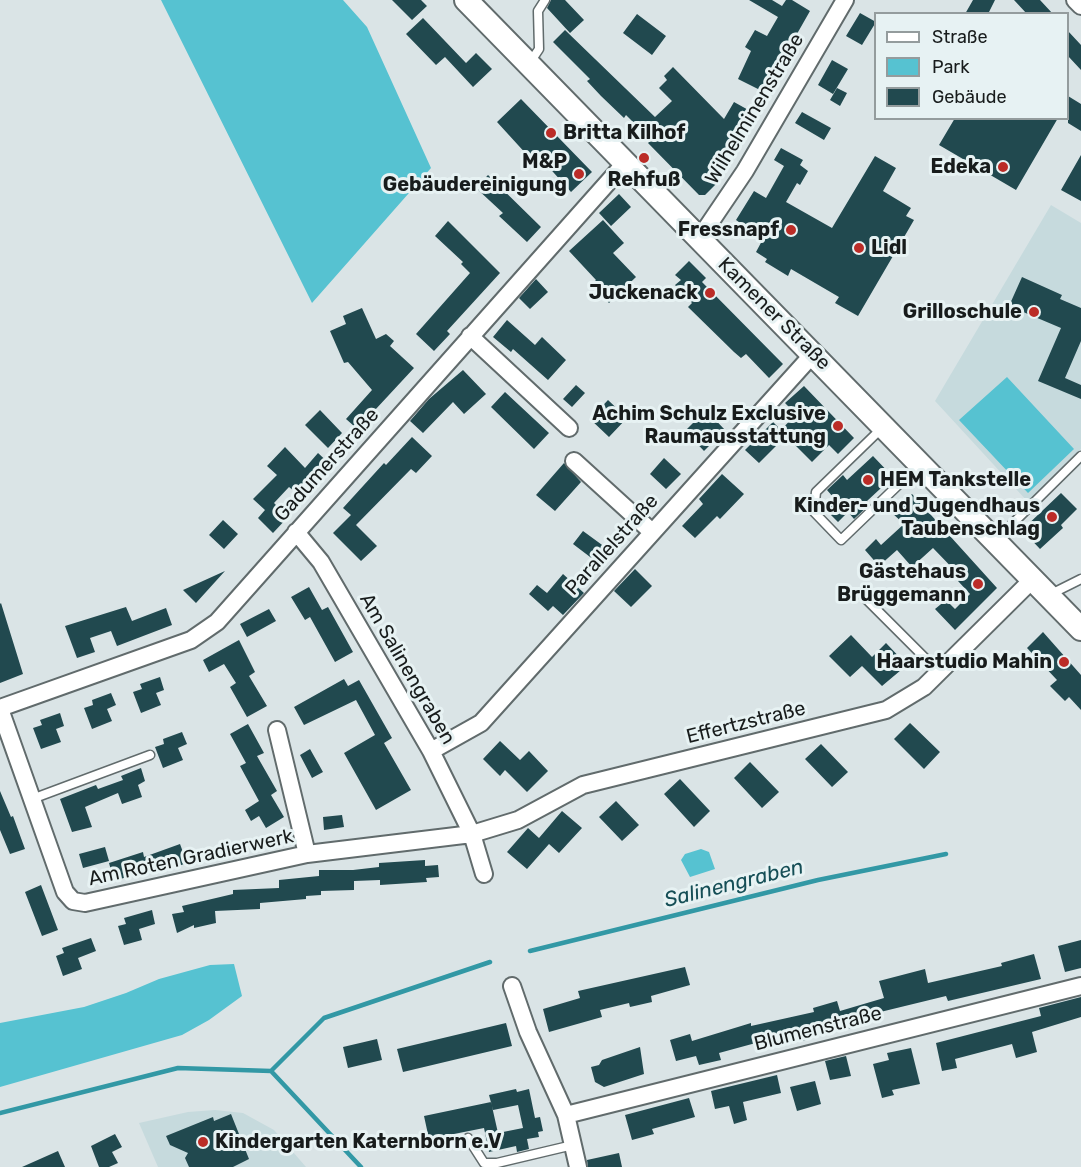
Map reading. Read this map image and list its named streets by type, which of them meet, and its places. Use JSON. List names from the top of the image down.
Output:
{
  "streets": {
    "main road": ["Kamener Straße"],
    "street": [
      "Wilhelminenstraße",
      "Gadumerstraße",
      "Parallelstraße",
      "Am Salinengraben",
      "Effertzstraße",
      "Am Roten Gradierwerk",
      "Blumenstraße"
    ]
  },
  "crossings": [
    ["Wilhelminenstraße", "Kamener Straße"],
    ["Kamener Straße", "Gadumerstraße"],
    ["Kamener Straße", "Parallelstraße"],
    ["Kamener Straße", "Effertzstraße"],
    ["Gadumerstraße", "Am Salinengraben"],
    ["Gadumerstraße", "Am Roten Gradierwerk"],
    ["Parallelstraße", "Am Salinengraben"],
    ["Am Salinengraben", "Effertzstraße"],
    ["Am Salinengraben", "Am Roten Gradierwerk"],
    ["Effertzstraße", "Am Roten Gradierwerk"]
  ],
  "water": ["Salinengraben"],
  "places": [
    "Britta Kilhof",
    "Rehfuß",
    "Edeka",
    "M&P Gebäudereinigung",
    "Fressnapf",
    "Lidl",
    "Juckenack",
    "Grilloschule",
    "Achim Schulz Exclusive Raumausstattung",
    "HEM Tankstelle",
    "Kinder- und Jugendhaus Taubenschlag",
    "Gästehaus Brüggemann",
    "Haarstudio Mahin",
    "Kindergarten Katernborn e.V"
  ],
  "legend": ["Straße", "Park", "Gebäude"]
}
